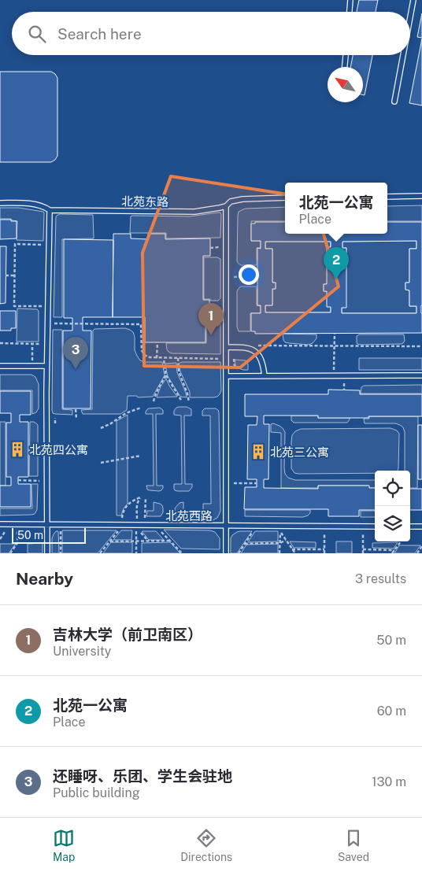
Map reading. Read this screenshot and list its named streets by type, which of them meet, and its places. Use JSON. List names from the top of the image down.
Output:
{
  "streets": {
    "lane": ["北苑东路", "北苑西路"]
  },
  "places": {
    "building": ["北苑四公寓", "北苑三公寓"]
  },
  "scale_bar": "50 m",
  "north": "top left",
  "page": {
    "search": "Search here",
    "popup": ["北苑一公寓", "Place"],
    "pins": ["2", "1", "3"],
    "scale": "50 m",
    "heading": ["Nearby", "3 results"],
    "list": [
      {
        "mark": "1",
        "name": "吉林大学（前卫南区）",
        "note": "University",
        "value": "50 m"
      },
      {
        "mark": "2",
        "name": "北苑一公寓",
        "note": "Place",
        "value": "60 m"
      },
      {
        "mark": "3",
        "name": "还睡呀、乐团、学生会驻地",
        "note": "Public building",
        "value": "130 m"
      }
    ],
    "nav": ["Map", "Directions", "Saved"]
  }
}
